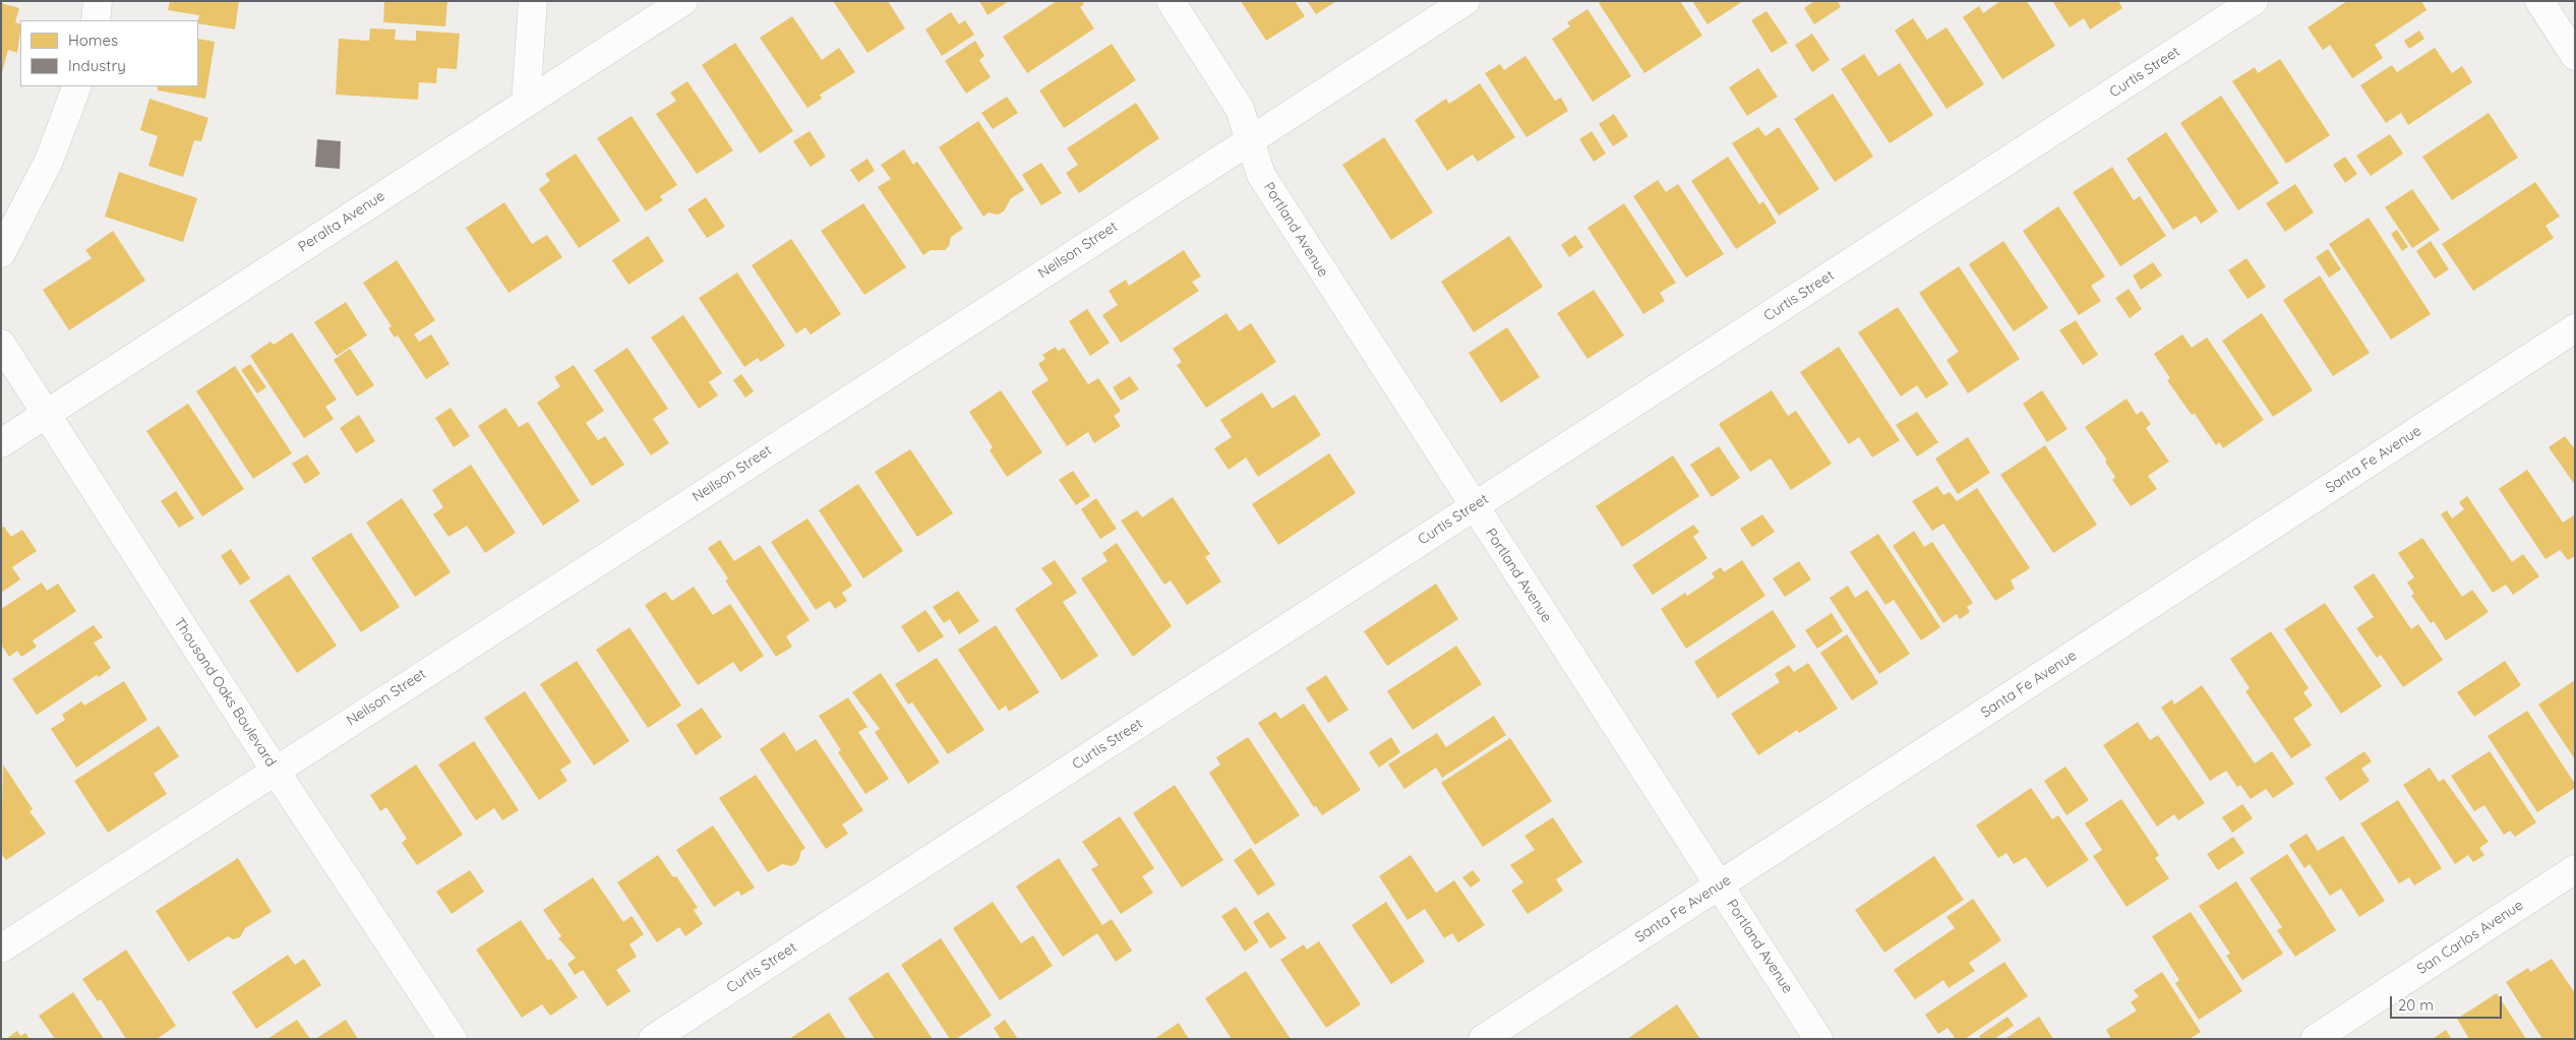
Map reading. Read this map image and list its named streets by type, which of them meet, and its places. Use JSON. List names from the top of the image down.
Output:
{
  "streets": {
    "street": [
      "Curtis Street",
      "Peralta Avenue",
      "Portland Avenue",
      "Neilson Street",
      "Santa Fe Avenue",
      "Thousand Oaks Boulevard",
      "San Carlos Avenue"
    ]
  },
  "crossings": [
    ["Curtis Street", "Portland Avenue"],
    ["Peralta Avenue", "Thousand Oaks Boulevard"],
    ["Portland Avenue", "Neilson Street"],
    ["Portland Avenue", "Santa Fe Avenue"],
    ["Neilson Street", "Thousand Oaks Boulevard"]
  ],
  "legend": ["Homes", "Industry"],
  "scale_bar": "20 m"
}
